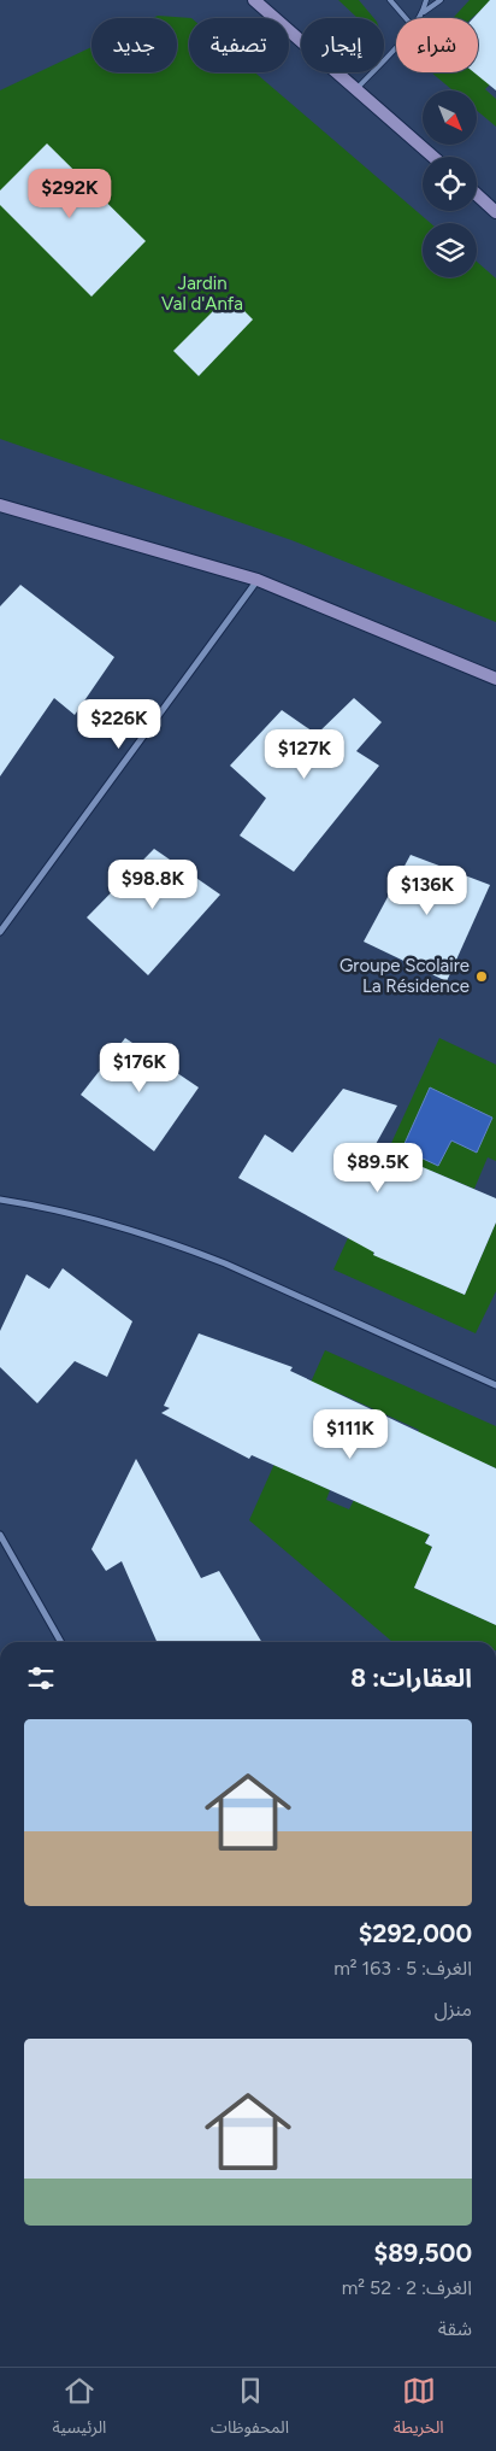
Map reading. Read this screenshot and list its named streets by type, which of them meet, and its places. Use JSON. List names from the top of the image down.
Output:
{
  "parks": ["Jardin Val d'Anfa"],
  "places": ["Groupe Scolaire La Résidence"],
  "north": "bottom right",
  "page": {
    "chip": [
      "شراء",
      "إيجار",
      "تصفية",
      "جديد"
    ],
    "price": [
      "$292K",
      "$226K",
      "$127K",
      "$98.8K",
      "$136K",
      "$176K",
      "$89.5K",
      "$111K"
    ],
    "heading": "العقارات: 8",
    "list": [
      {
        "name": "$292,000",
        "note": "الغرف: 5 · 163 m² · منزل"
      },
      {
        "name": "$89,500",
        "note": "الغرف: 2 · 52 m² · شقة"
      }
    ],
    "tabs": ["الخريطة", "المحفوظات", "الرئيسية"]
  }
}
